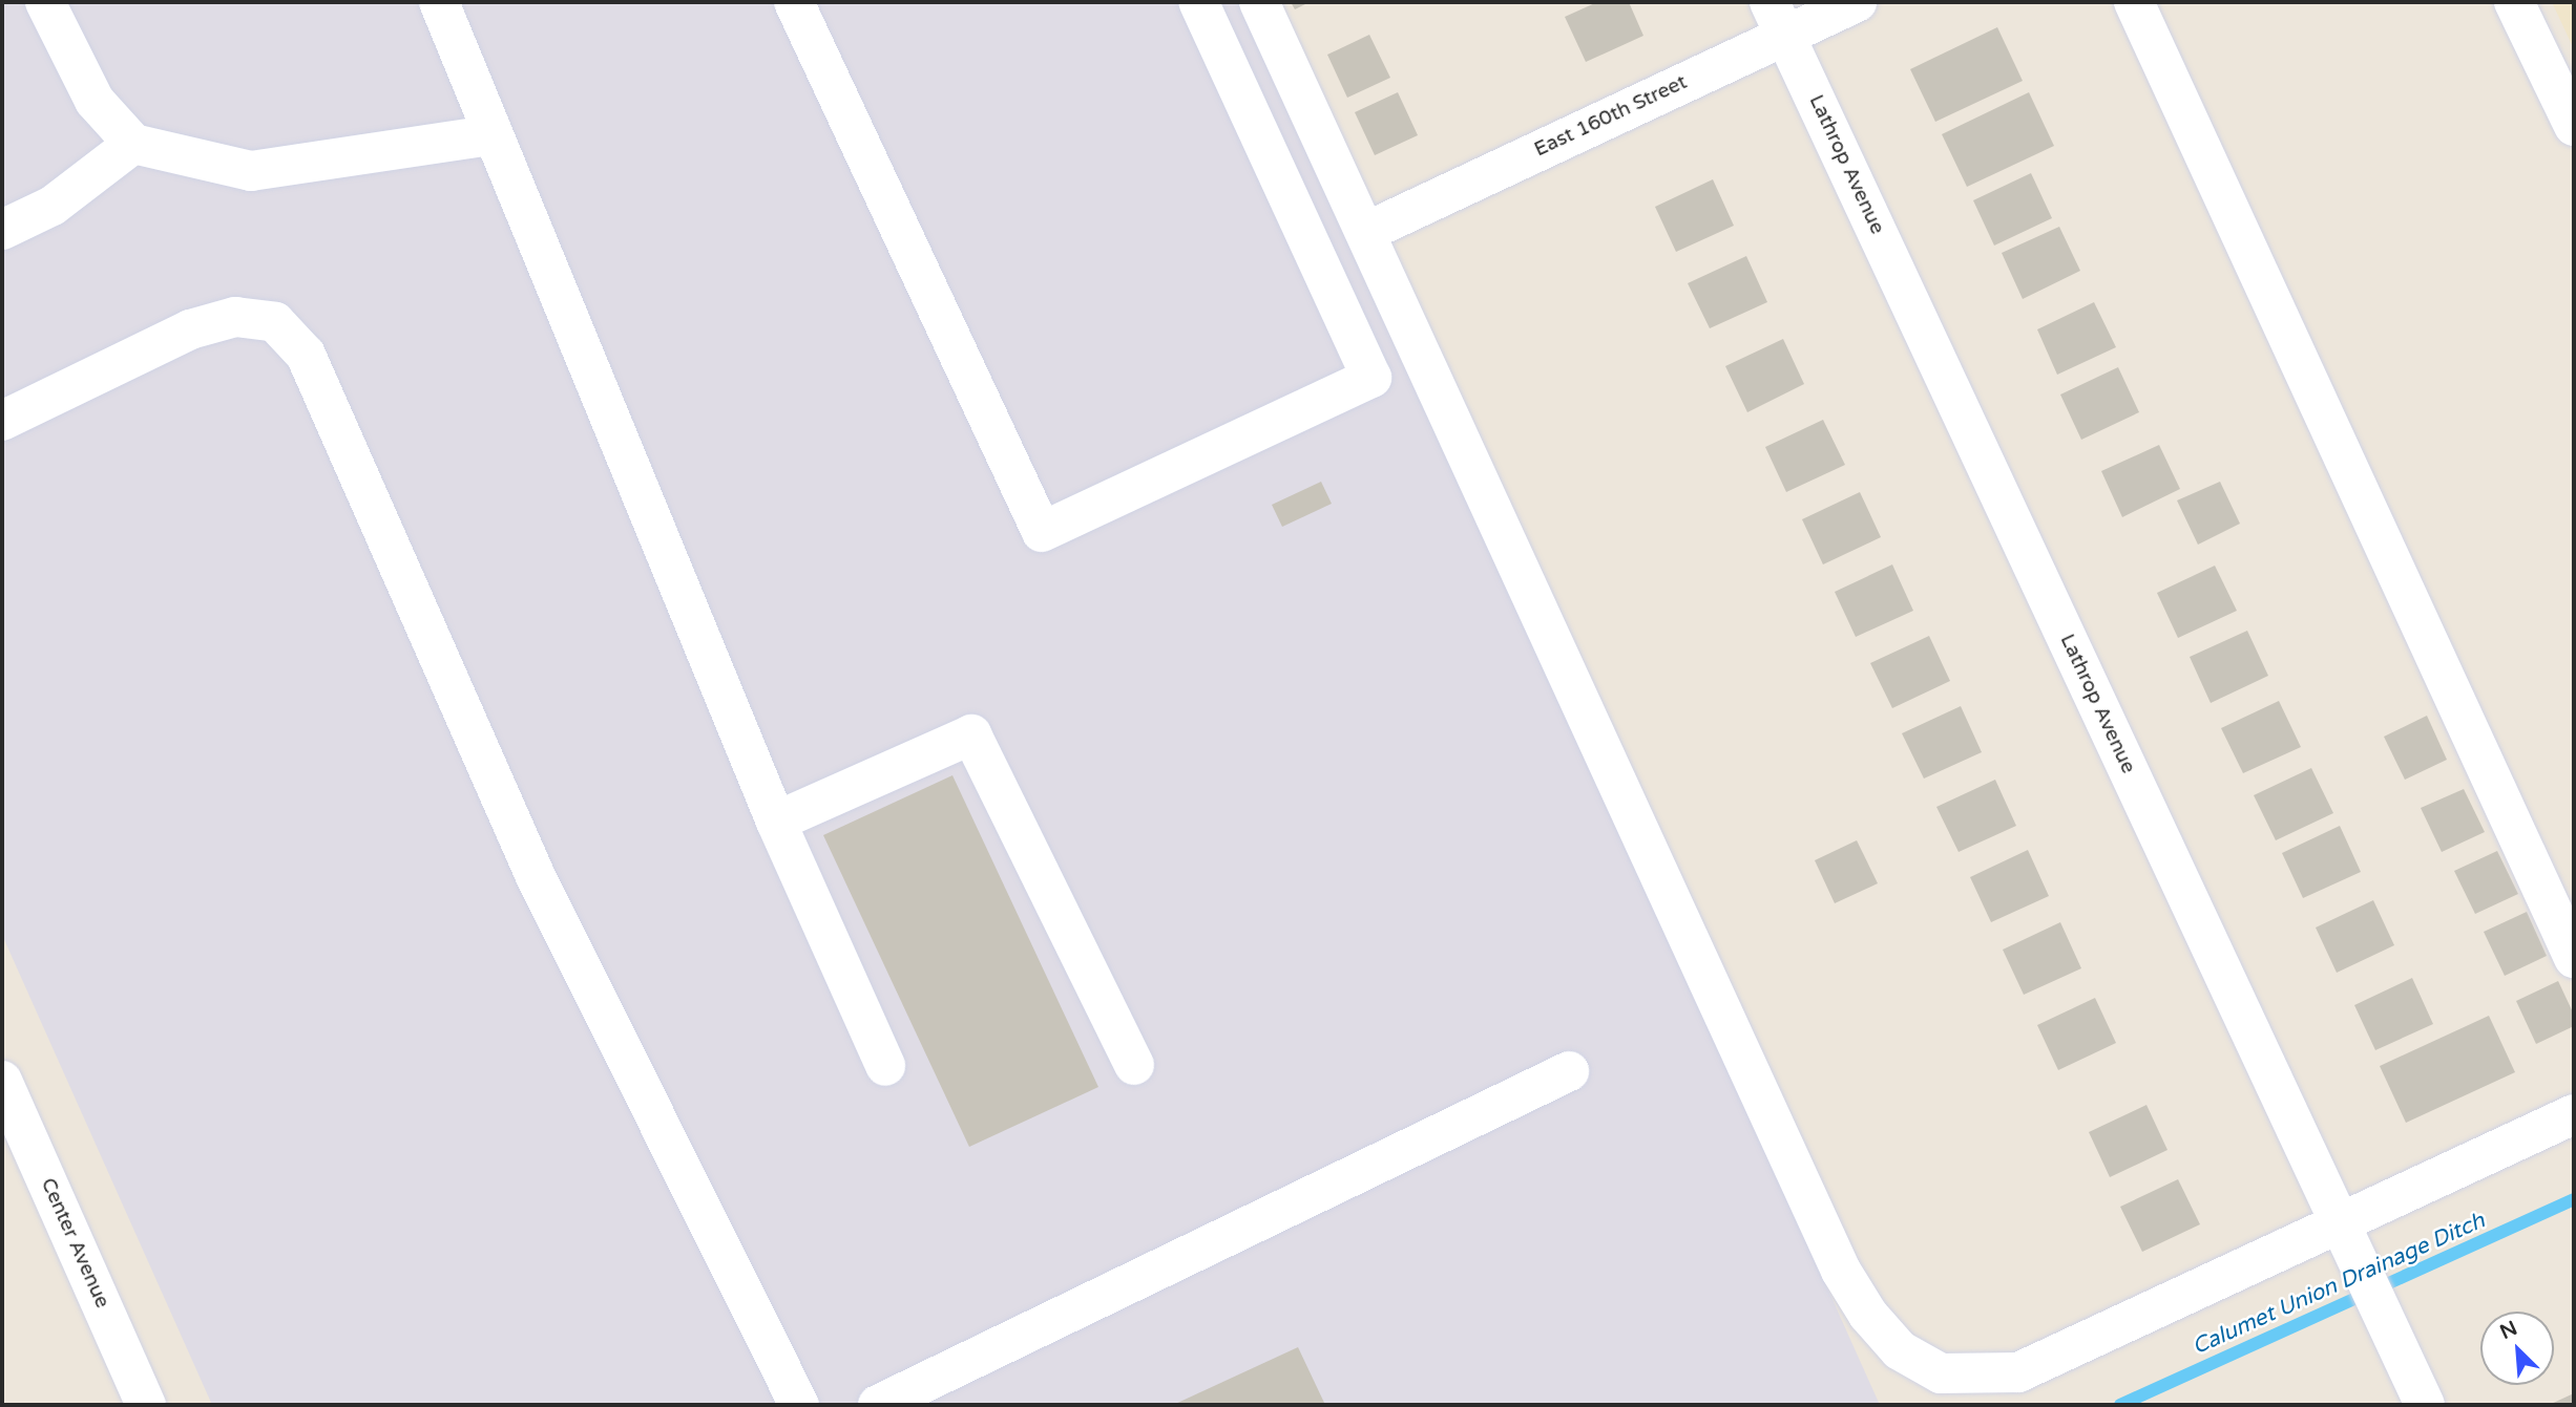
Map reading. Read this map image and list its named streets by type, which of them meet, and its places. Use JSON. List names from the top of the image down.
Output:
{
  "streets": {
    "street": ["East 160th Street", "Lathrop Avenue", "Center Avenue"]
  },
  "crossings": [
    ["East 160th Street", "Lathrop Avenue"]
  ],
  "water": ["Calumet Union Drainage Ditch"],
  "north": "top left"
}
